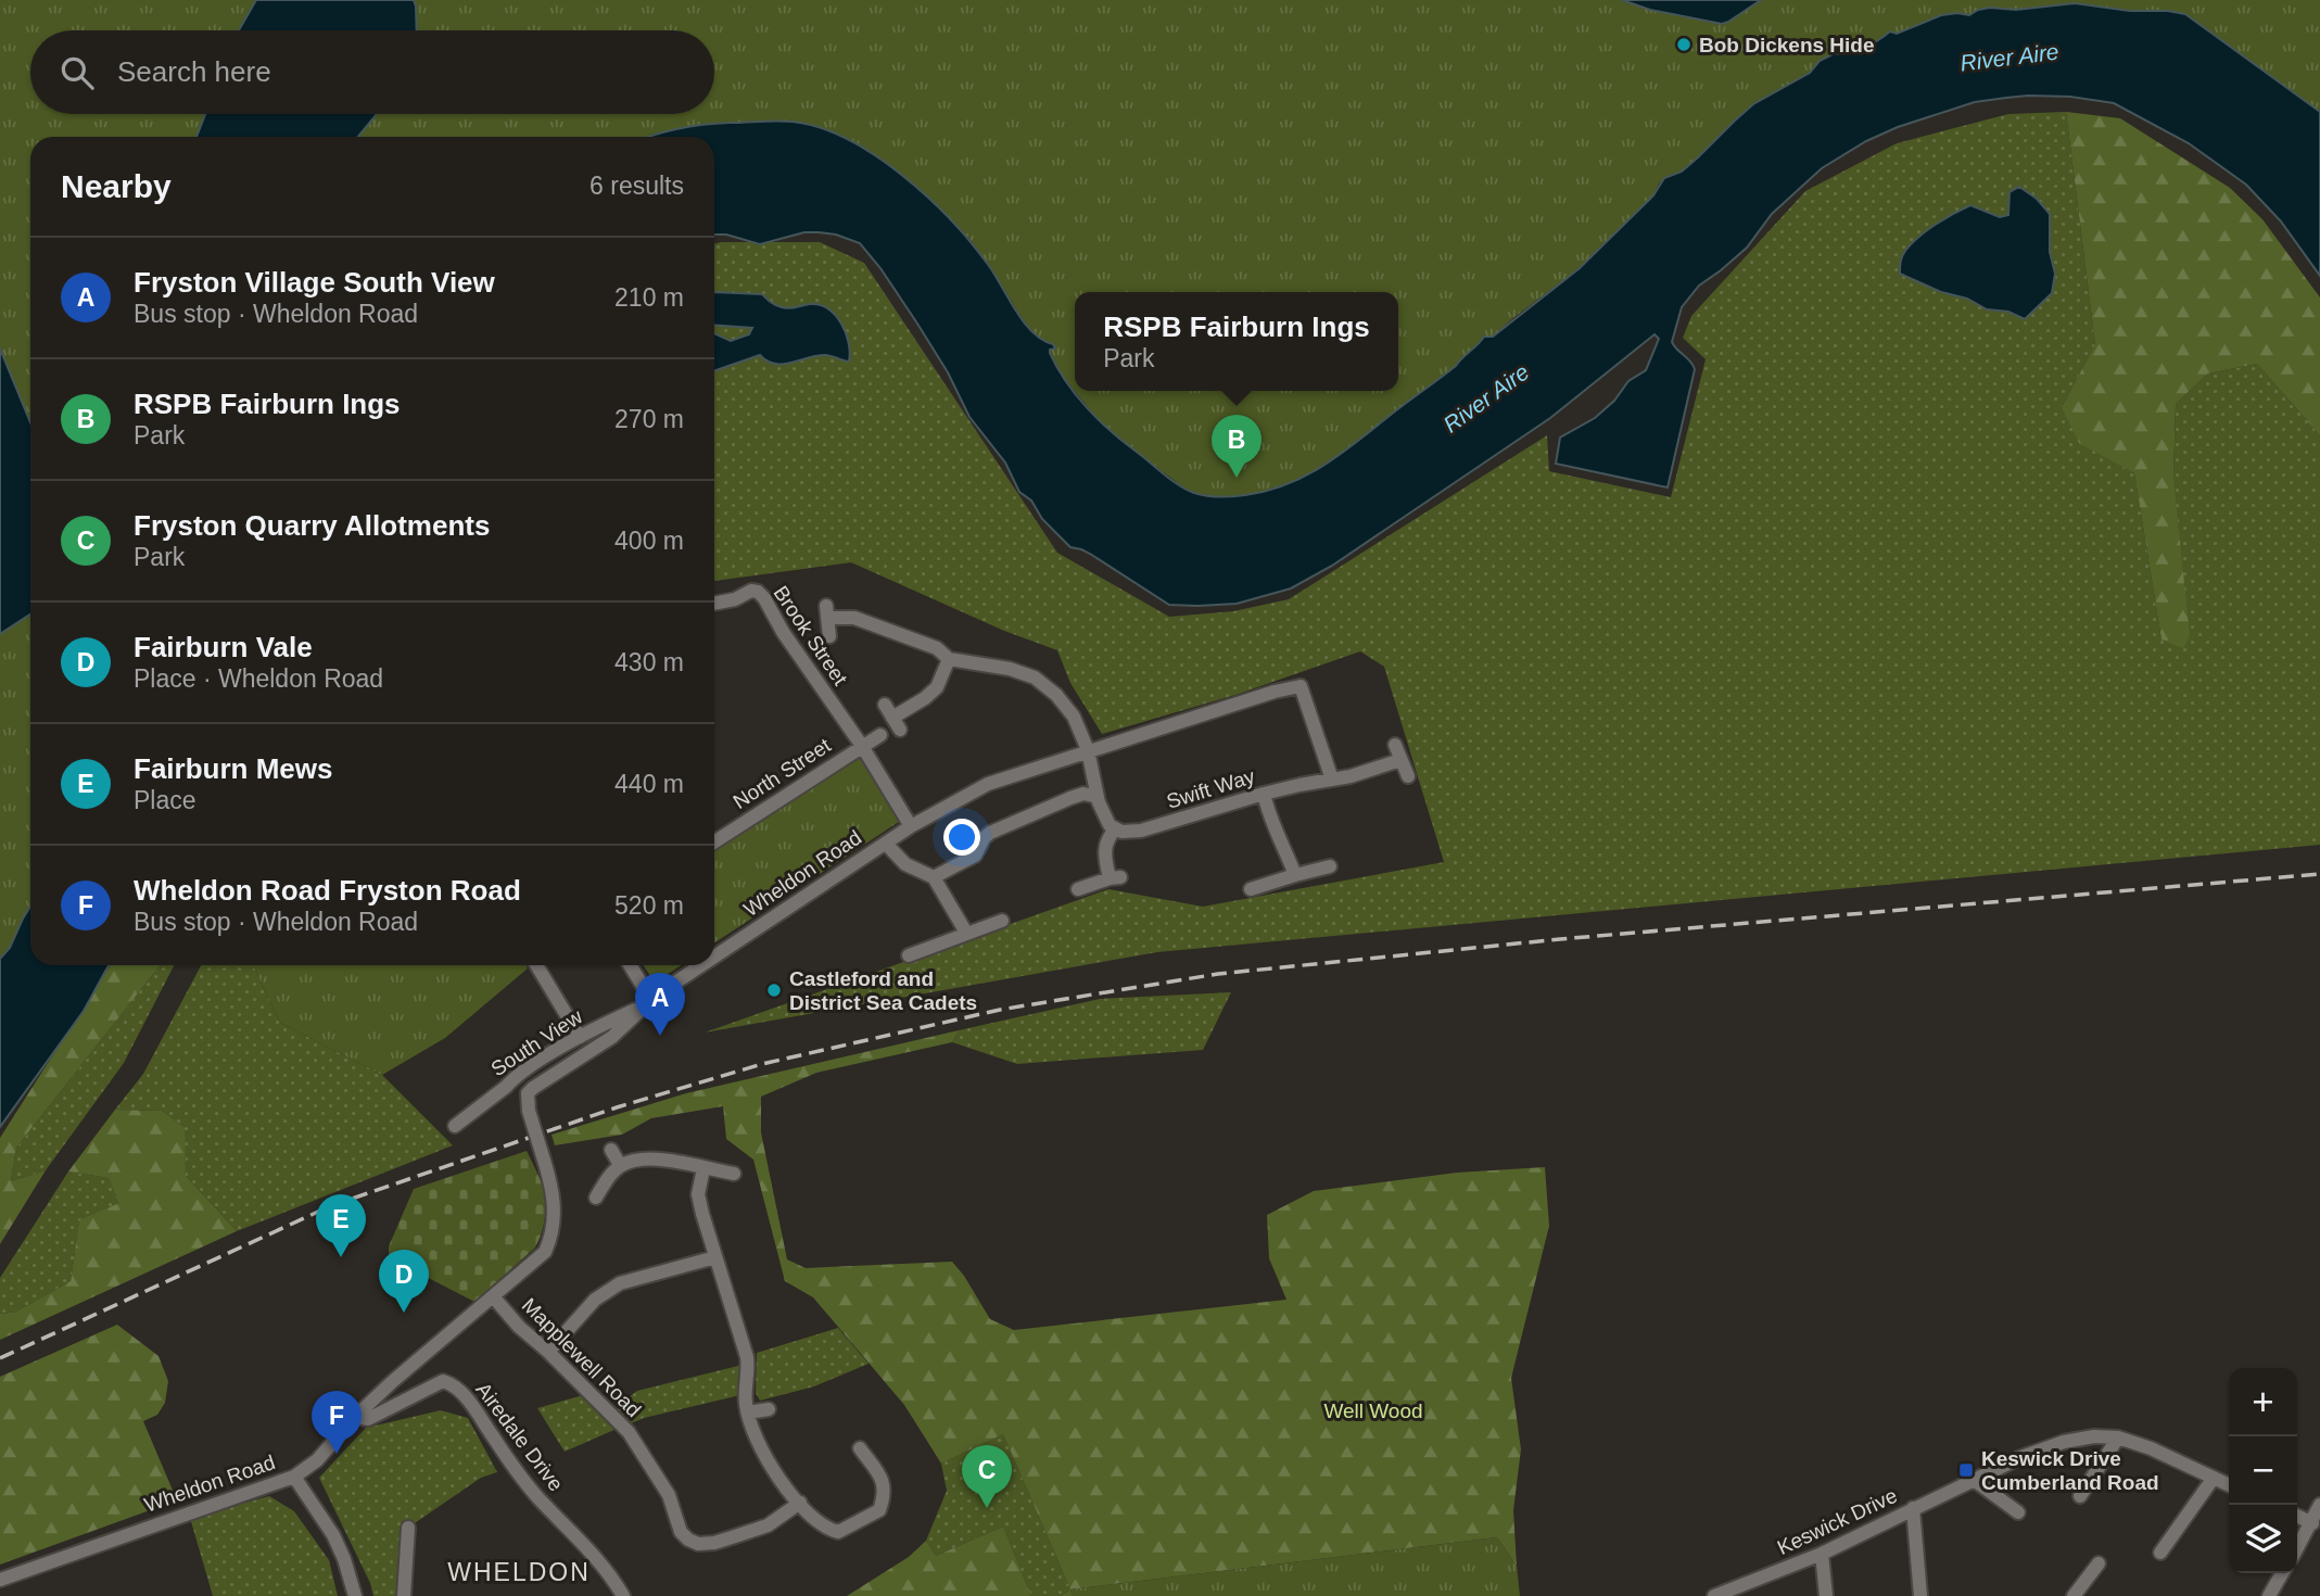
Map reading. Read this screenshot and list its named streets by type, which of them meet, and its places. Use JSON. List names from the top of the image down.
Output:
{
  "streets": {
    "street": [
      "Brook Street",
      "North Street",
      "Swift Way",
      "Wheldon Road",
      "South View",
      "Mapplewell Road",
      "Airedale Drive",
      "Keswick Drive"
    ]
  },
  "crossings": [
    ["Brook Street", "North Street"],
    ["Swift Way", "Wheldon Road"],
    ["Wheldon Road", "South View"],
    ["Wheldon Road", "Mapplewell Road"],
    ["Wheldon Road", "Airedale Drive"]
  ],
  "districts": ["WHELDON"],
  "water": ["River Aire"],
  "parks": ["Well Wood"],
  "places": {
    "other": ["Bob Dickens Hide", "Castleford and District Sea Cadets"],
    "transit": ["Keswick Drive Cumberland Road"]
  },
  "page": {
    "search": "Search here",
    "heading": ["Nearby", "6 results"],
    "list": [
      {
        "mark": "A",
        "name": "Fryston Village South View",
        "note": "Bus stop · Wheldon Road",
        "value": "210 m"
      },
      {
        "mark": "B",
        "name": "RSPB Fairburn Ings",
        "note": "Park",
        "value": "270 m"
      },
      {
        "mark": "C",
        "name": "Fryston Quarry Allotments",
        "note": "Park",
        "value": "400 m"
      },
      {
        "mark": "D",
        "name": "Fairburn Vale",
        "note": "Place · Wheldon Road",
        "value": "430 m"
      },
      {
        "mark": "E",
        "name": "Fairburn Mews",
        "note": "Place",
        "value": "440 m"
      },
      {
        "mark": "F",
        "name": "Wheldon Road Fryston Road",
        "note": "Bus stop · Wheldon Road",
        "value": "520 m"
      }
    ],
    "popup": ["RSPB Fairburn Ings", "Park"],
    "pins": [
      "B",
      "A",
      "E",
      "D",
      "F",
      "C"
    ],
    "map_buttons": ["+", "−"]
  }
}
